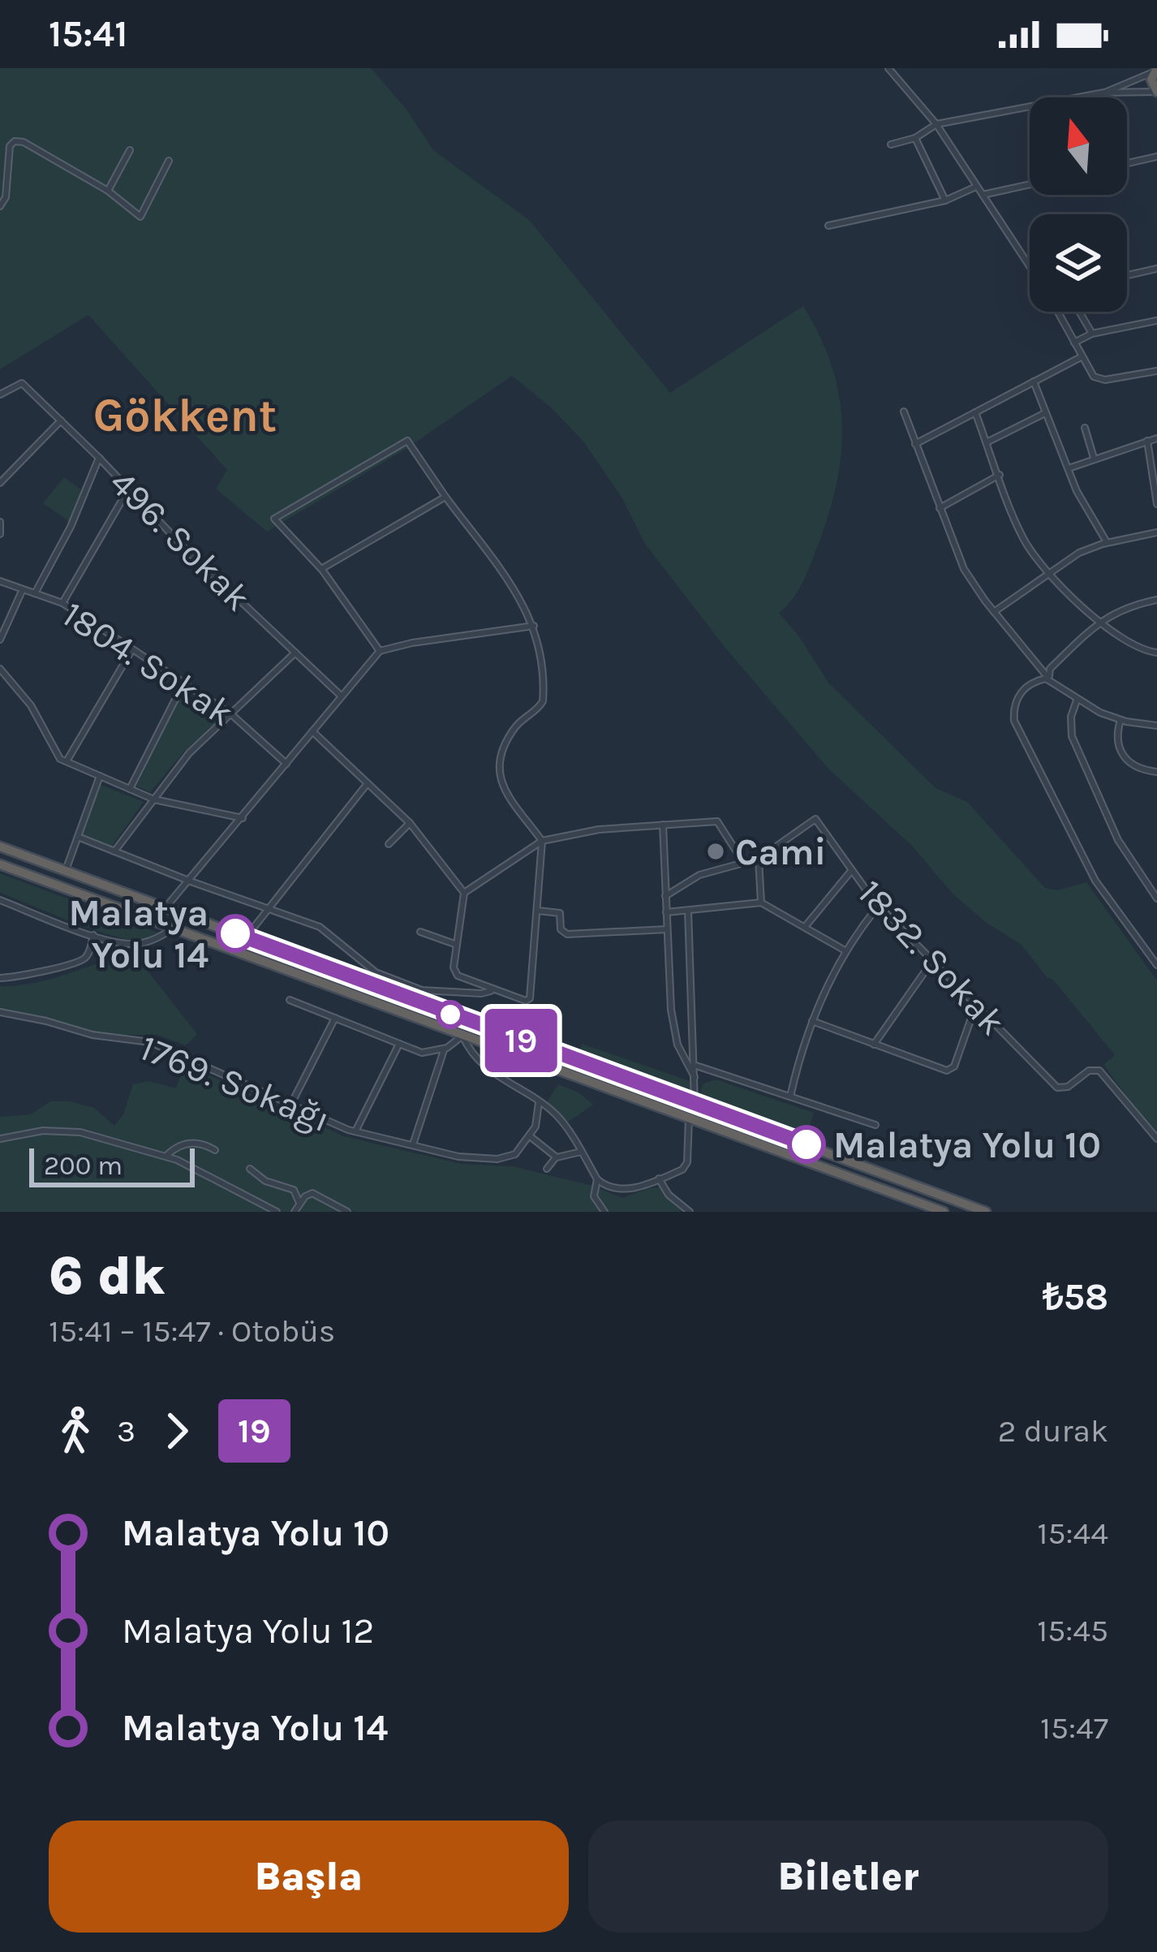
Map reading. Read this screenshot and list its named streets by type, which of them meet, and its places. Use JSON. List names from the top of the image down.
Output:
{
  "streets": {
    "street": [
      "496. Sokak",
      "1804. Sokak",
      "1832. Sokak",
      "1769. Sokağı"
    ]
  },
  "districts": ["Gökkent"],
  "places": ["Cami", "Malatya Yolu 14", "Malatya Yolu 10"],
  "lines": ["bus line 19"],
  "scale_bar": "200 m",
  "north": "top",
  "page": {
    "status": "15:41",
    "on_map": "19",
    "scale": "200 m",
    "heading": ["6 dk", "15:41 – 15:47 · Otobüs", "₺58"],
    "legs": ["3", "19", "2 durak"],
    "list": [
      {
        "name": "Malatya Yolu 10",
        "value": "15:44"
      },
      {
        "name": "Malatya Yolu 12",
        "value": "15:45"
      },
      {
        "name": "Malatya Yolu 14",
        "value": "15:47"
      }
    ],
    "buttons": ["Başla", "Biletler"]
  }
}
